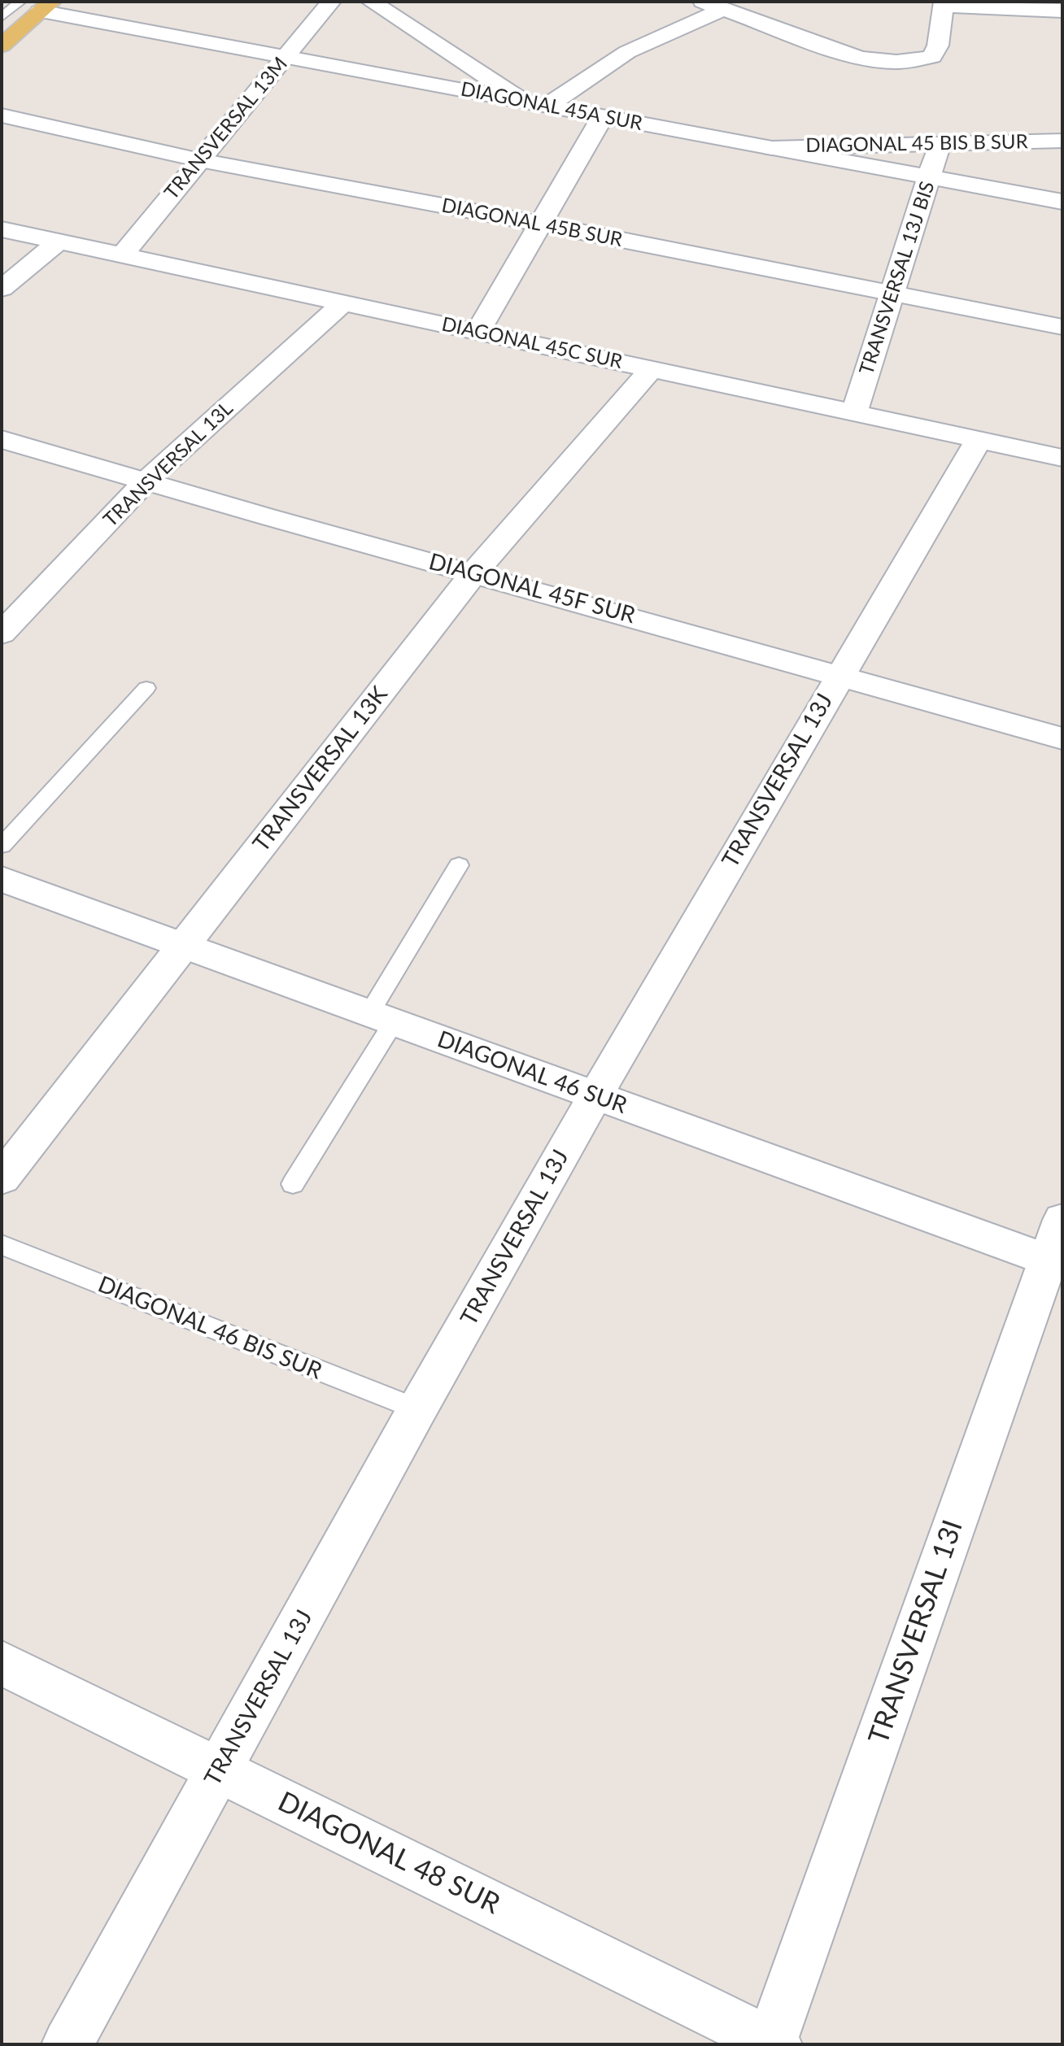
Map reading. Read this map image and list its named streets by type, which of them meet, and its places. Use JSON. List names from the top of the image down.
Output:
{
  "streets": {
    "street": [
      "DIAGONAL 45A SUR",
      "TRANSVERSAL 13M",
      "DIAGONAL 45 BIS B SUR",
      "DIAGONAL 45B SUR",
      "TRANSVERSAL 13J BIS",
      "DIAGONAL 45C SUR",
      "TRANSVERSAL 13L",
      "DIAGONAL 45F SUR",
      "TRANSVERSAL 13K",
      "TRANSVERSAL 13J",
      "DIAGONAL 46 SUR",
      "TRANSVERSAL 13I",
      "DIAGONAL 48 SUR"
    ],
    "lane": ["DIAGONAL 46 BIS SUR"]
  },
  "crossings": [
    ["DIAGONAL 45A SUR", "TRANSVERSAL 13M"],
    ["DIAGONAL 45A SUR", "DIAGONAL 45 BIS B SUR"],
    ["DIAGONAL 45A SUR", "TRANSVERSAL 13J BIS"],
    ["TRANSVERSAL 13M", "DIAGONAL 45B SUR"],
    ["TRANSVERSAL 13M", "DIAGONAL 45C SUR"],
    ["DIAGONAL 45 BIS B SUR", "TRANSVERSAL 13J BIS"],
    ["DIAGONAL 45B SUR", "TRANSVERSAL 13J BIS"],
    ["TRANSVERSAL 13J BIS", "DIAGONAL 45C SUR"],
    ["DIAGONAL 45C SUR", "TRANSVERSAL 13L"],
    ["DIAGONAL 45C SUR", "TRANSVERSAL 13K"],
    ["DIAGONAL 45C SUR", "TRANSVERSAL 13J"],
    ["TRANSVERSAL 13L", "DIAGONAL 45F SUR"],
    ["DIAGONAL 45F SUR", "TRANSVERSAL 13K"],
    ["DIAGONAL 45F SUR", "TRANSVERSAL 13J"],
    ["TRANSVERSAL 13K", "DIAGONAL 46 SUR"],
    ["TRANSVERSAL 13J", "DIAGONAL 46 SUR"],
    ["TRANSVERSAL 13J", "DIAGONAL 46 BIS SUR"],
    ["TRANSVERSAL 13J", "DIAGONAL 48 SUR"],
    ["DIAGONAL 46 SUR", "TRANSVERSAL 13I"],
    ["TRANSVERSAL 13I", "DIAGONAL 48 SUR"]
  ]
}
